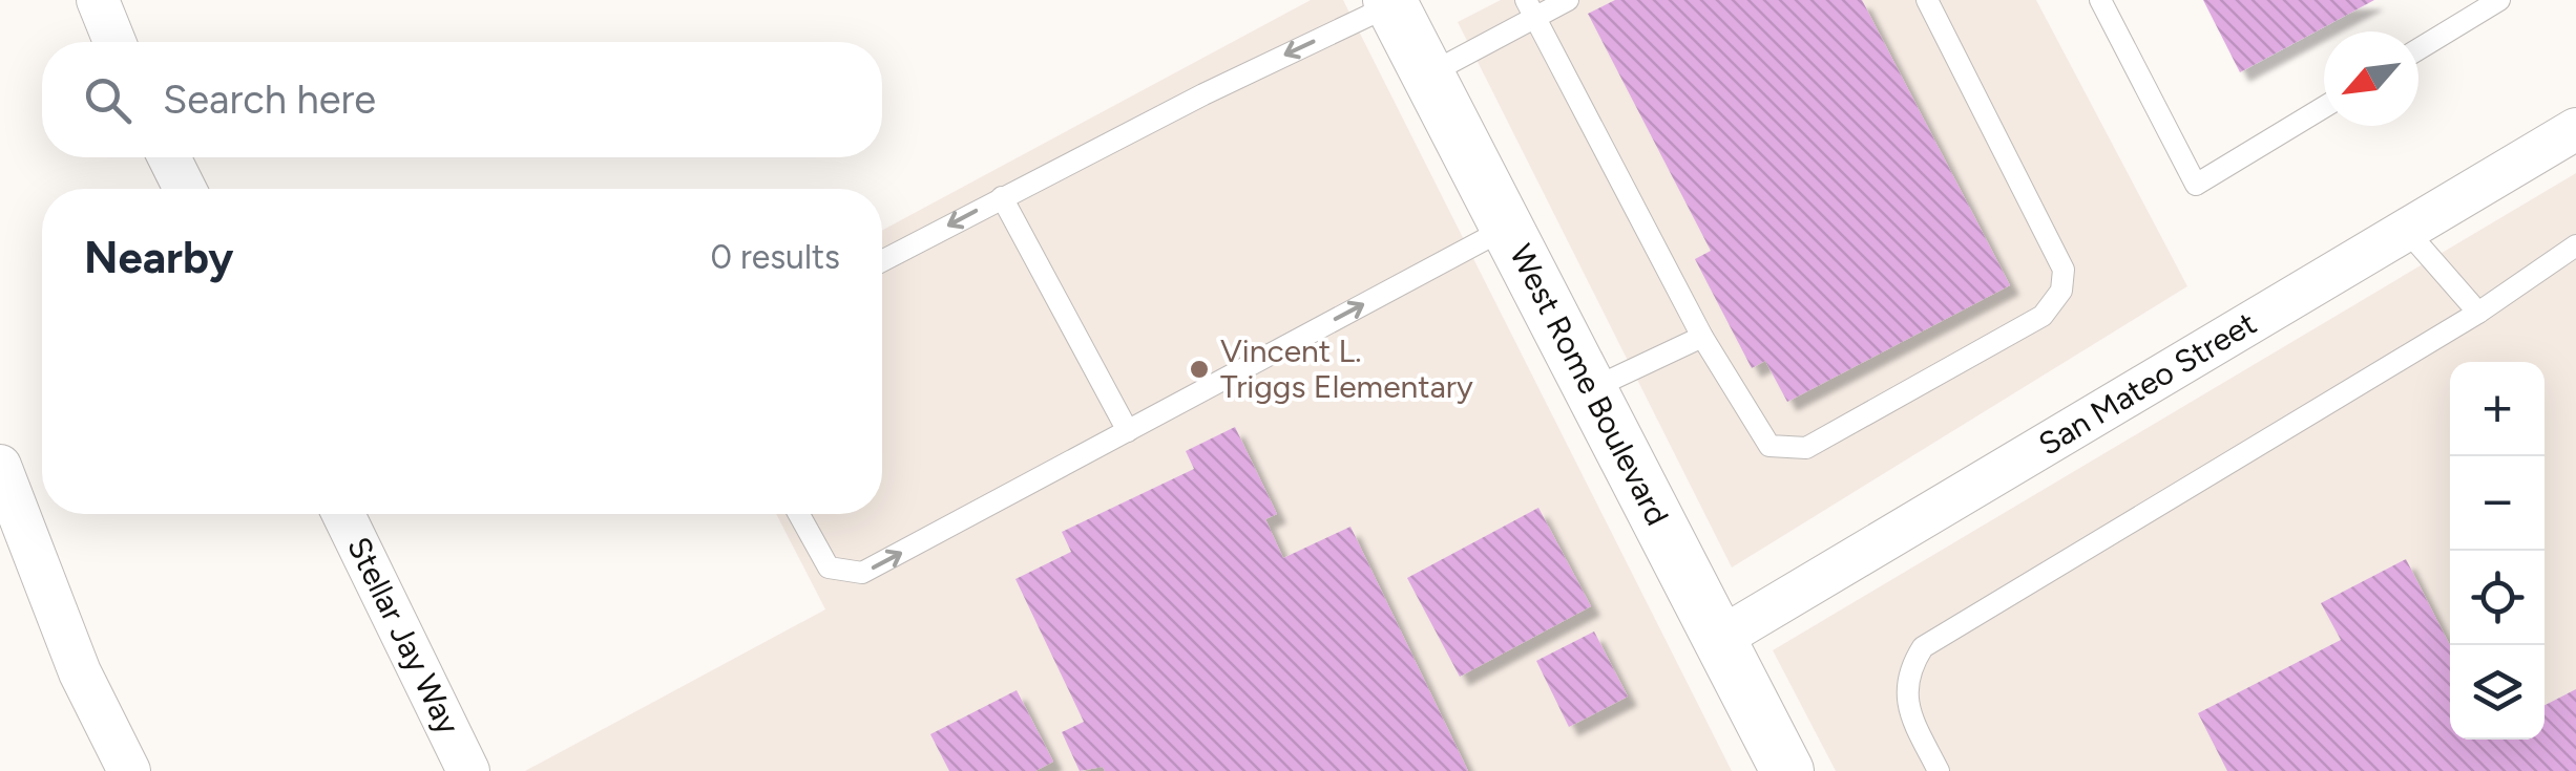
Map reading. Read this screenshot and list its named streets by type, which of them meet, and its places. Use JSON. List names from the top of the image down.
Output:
{
  "streets": {
    "street": ["San Mateo Street", "West Rome Boulevard", "Stellar Jay Way"]
  },
  "crossings": [
    ["San Mateo Street", "West Rome Boulevard"]
  ],
  "places": ["Vincent L. Triggs Elementary"],
  "north": "bottom left",
  "page": {
    "search": "Search here",
    "heading": ["Nearby", "0 results"],
    "map_buttons": ["+", "−"]
  }
}
